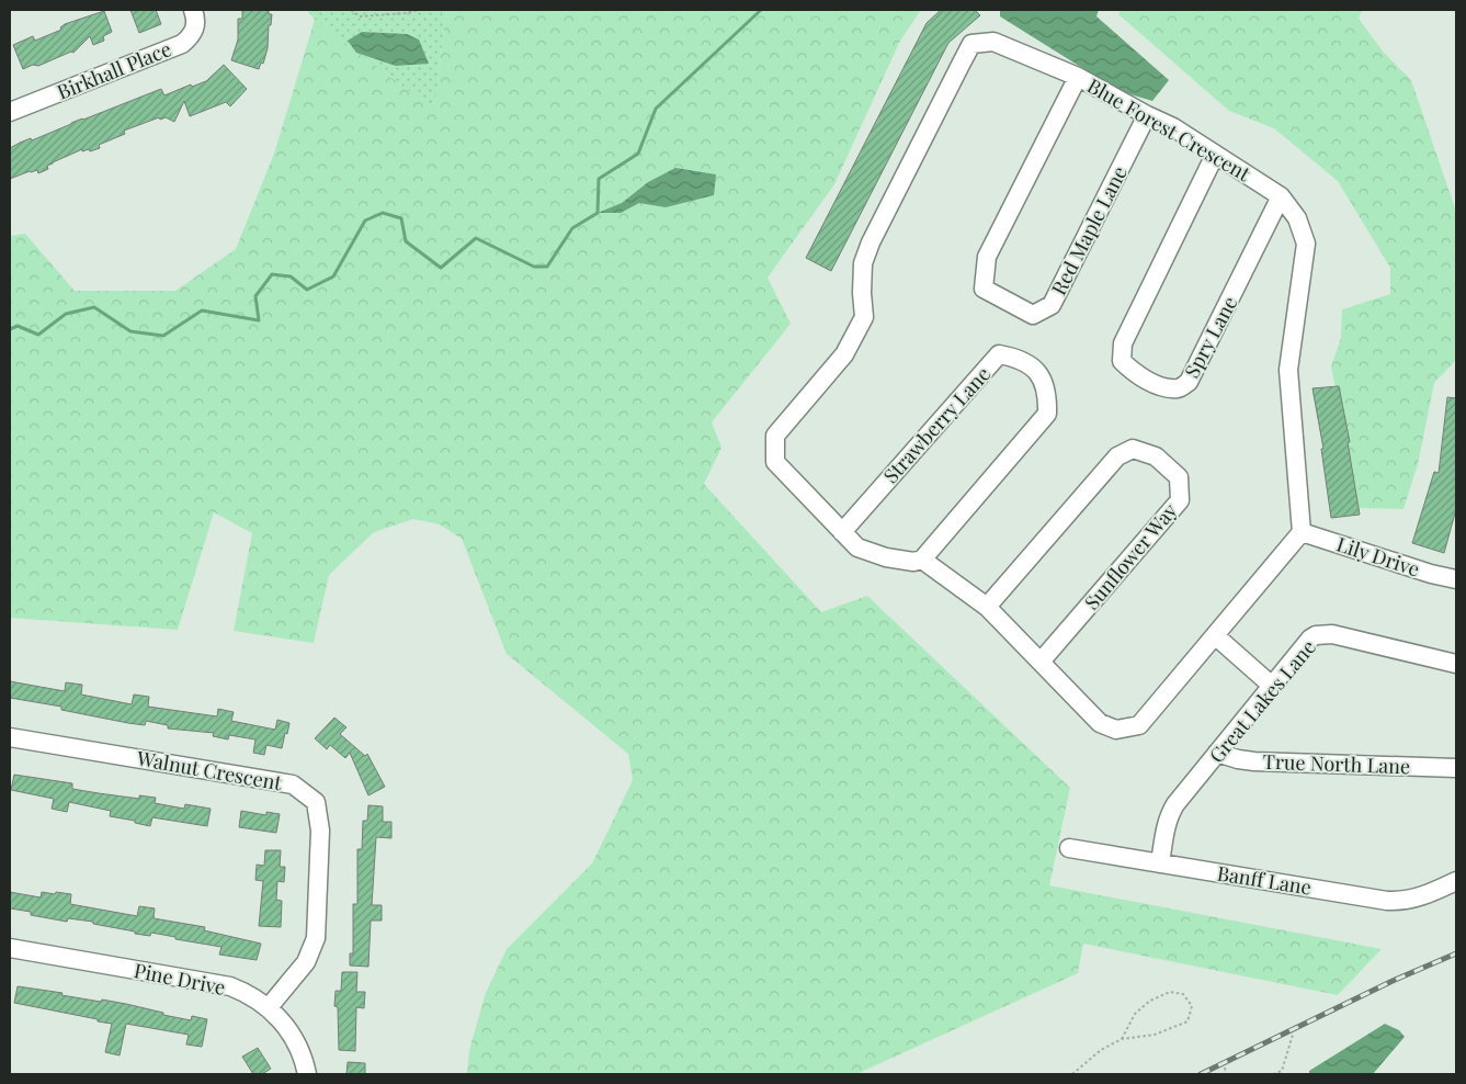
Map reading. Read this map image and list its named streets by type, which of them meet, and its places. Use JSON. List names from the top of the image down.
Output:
{
  "streets": {
    "street": [
      "Birkhall Place",
      "Blue Forest Crescent",
      "Red Maple Lane",
      "Spry Lane",
      "Strawberry Lane",
      "Sunflower Way",
      "Lily Drive",
      "Great Lakes Lane",
      "True North Lane",
      "Walnut Crescent",
      "Banff Lane",
      "Pine Drive"
    ]
  },
  "crossings": [
    ["Blue Forest Crescent", "Red Maple Lane"],
    ["Blue Forest Crescent", "Spry Lane"],
    ["Blue Forest Crescent", "Strawberry Lane"],
    ["Blue Forest Crescent", "Lily Drive"],
    ["Great Lakes Lane", "True North Lane"],
    ["Great Lakes Lane", "Banff Lane"],
    ["Walnut Crescent", "Pine Drive"]
  ]
}
